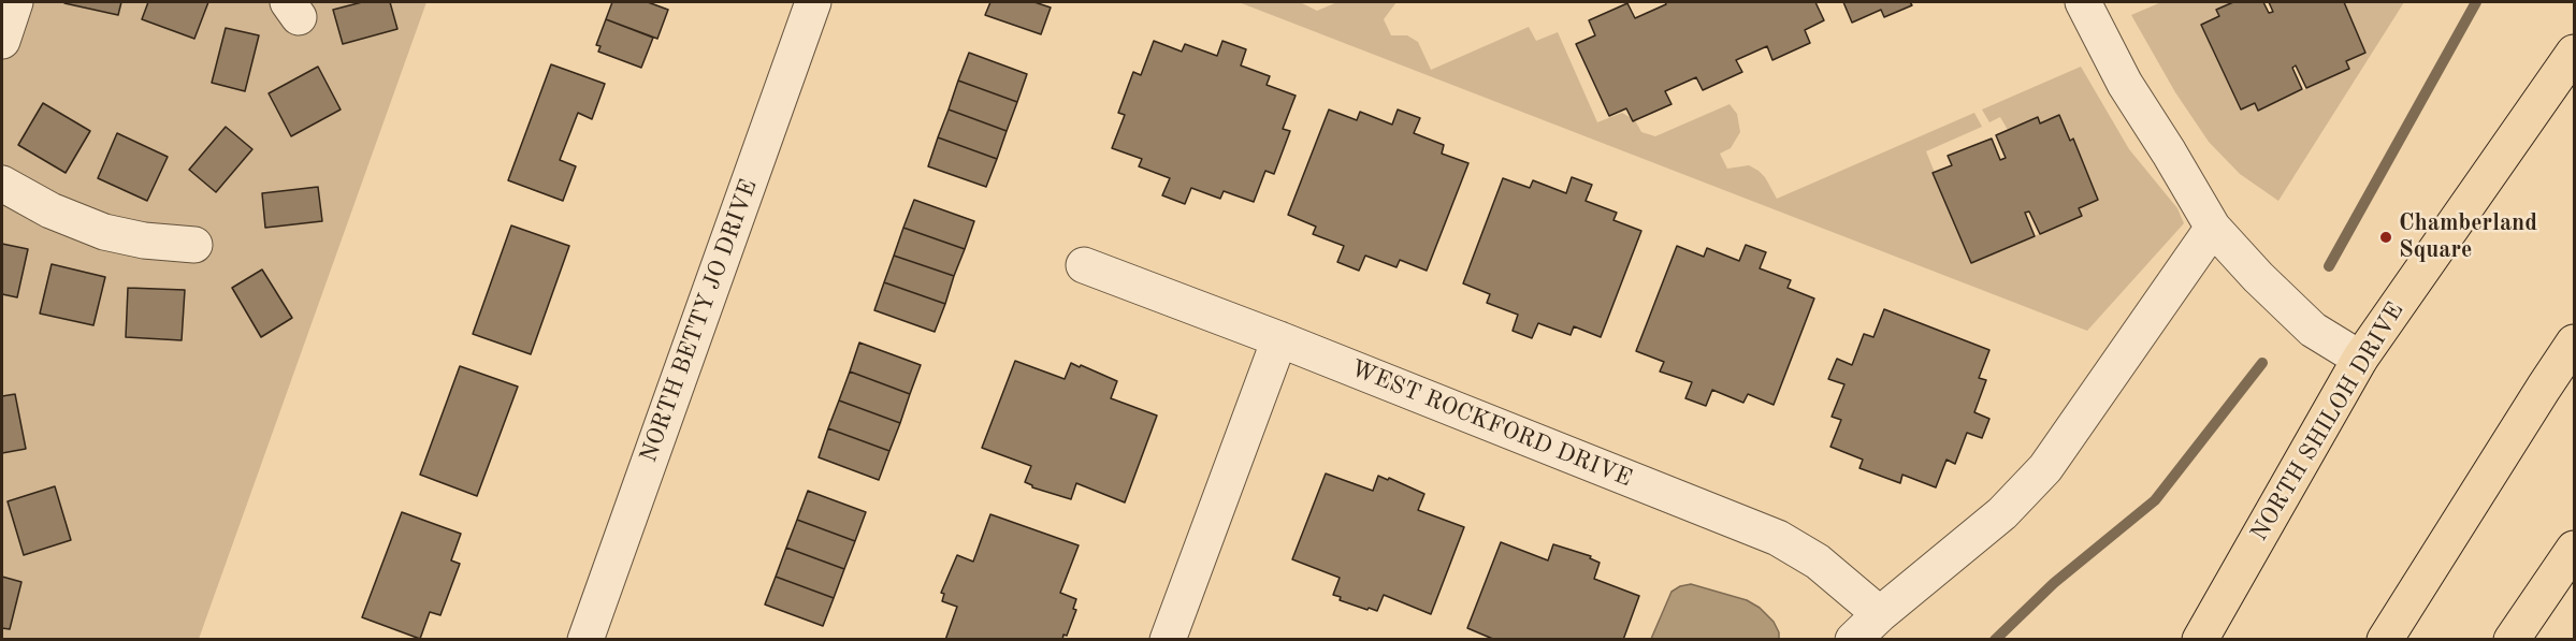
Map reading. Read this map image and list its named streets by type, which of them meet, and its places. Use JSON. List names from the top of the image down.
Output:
{
  "streets": {
    "main road": ["NORTH SHILOH DRIVE"],
    "street": ["NORTH BETTY JO DRIVE", "WEST ROCKFORD DRIVE"]
  },
  "places": ["Chamberland Square"]
}
